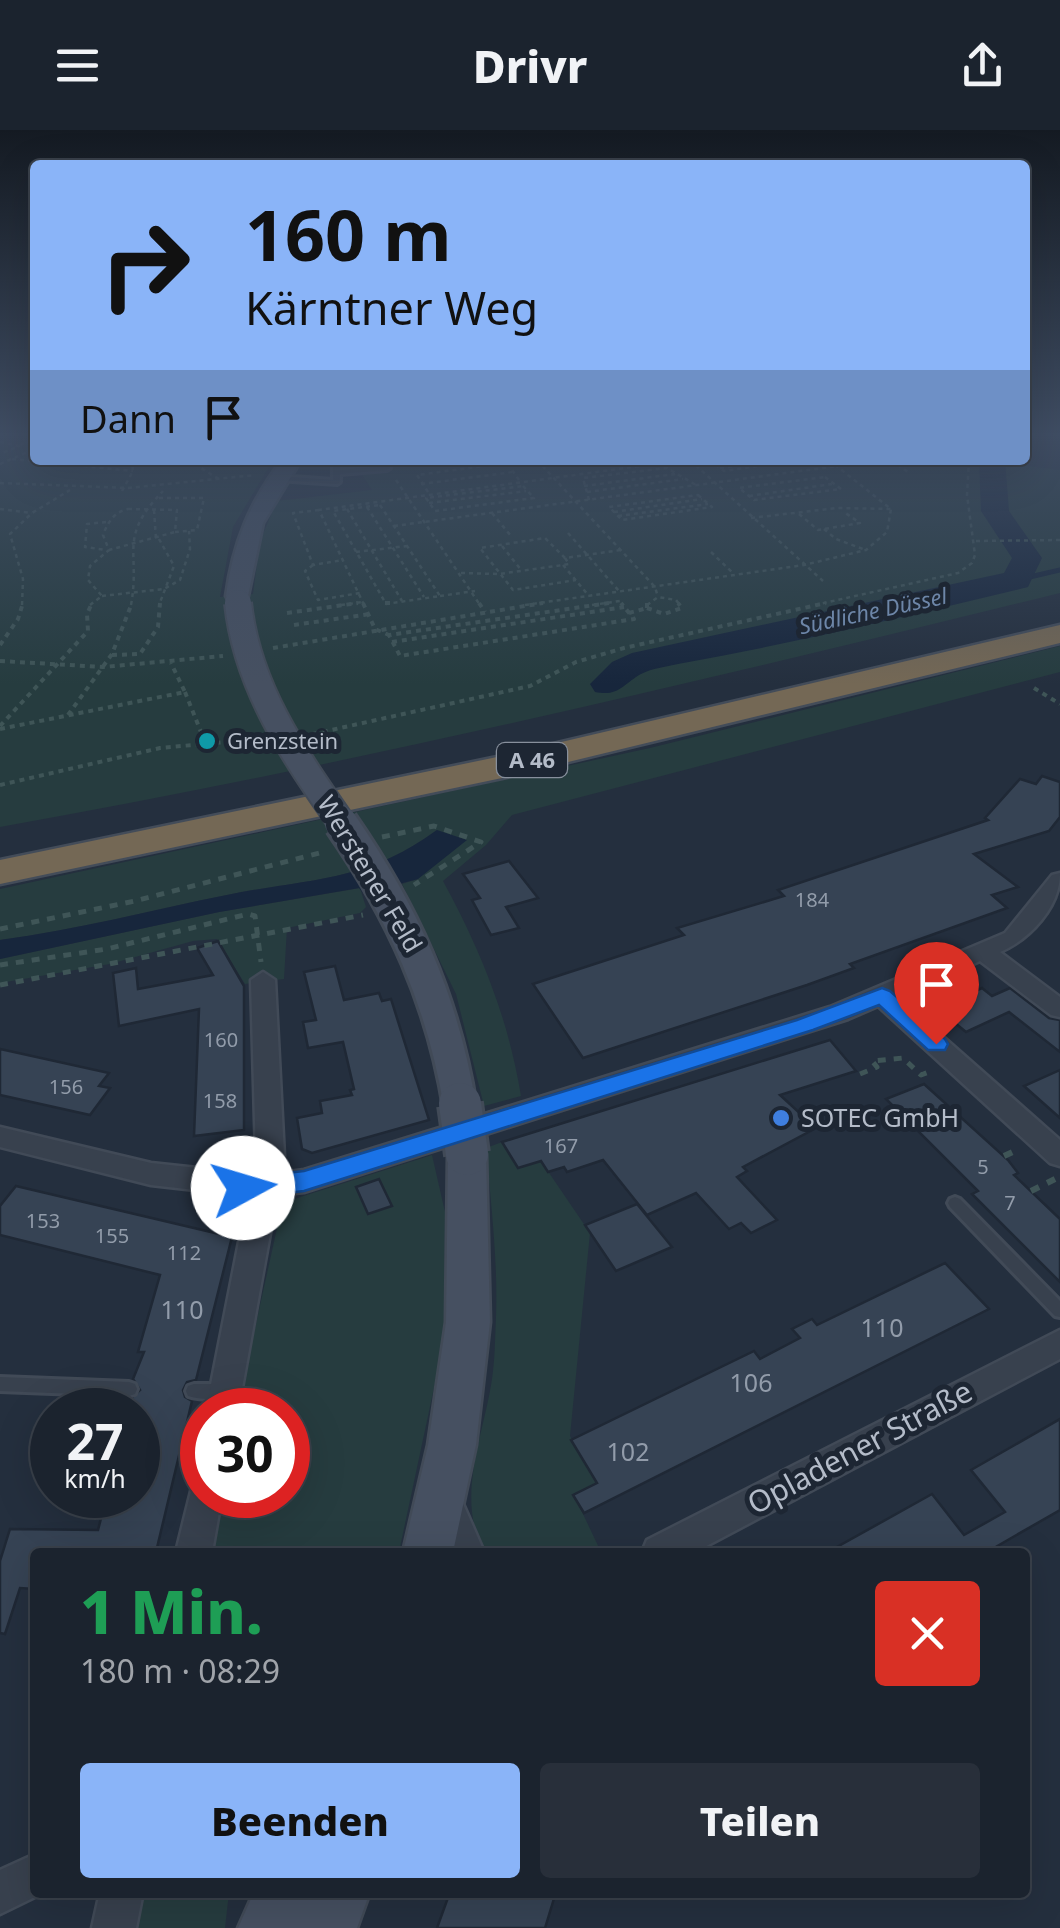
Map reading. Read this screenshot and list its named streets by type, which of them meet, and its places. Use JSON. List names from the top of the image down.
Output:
{
  "streets": {
    "highway": ["A 46"],
    "main road": ["Werstener Feld"],
    "street": ["Opladener Straße"]
  },
  "water": ["Südliche Düssel"],
  "places": ["Grenzstein", "SOTEC GmbH"],
  "house_numbers": [
    "184",
    "160",
    "156",
    "158",
    "167",
    "5",
    "7",
    "153",
    "155",
    "112",
    "110",
    "110",
    "106",
    "102"
  ],
  "page": {
    "header": "Drivr",
    "turn": ["160 m", "Kärntner Weg"],
    "then": "Dann",
    "speed": "27 km/h",
    "limit": "30",
    "heading": ["1 Min.", "180 m · 08:29"],
    "buttons": ["Beenden", "Teilen"]
  }
}
